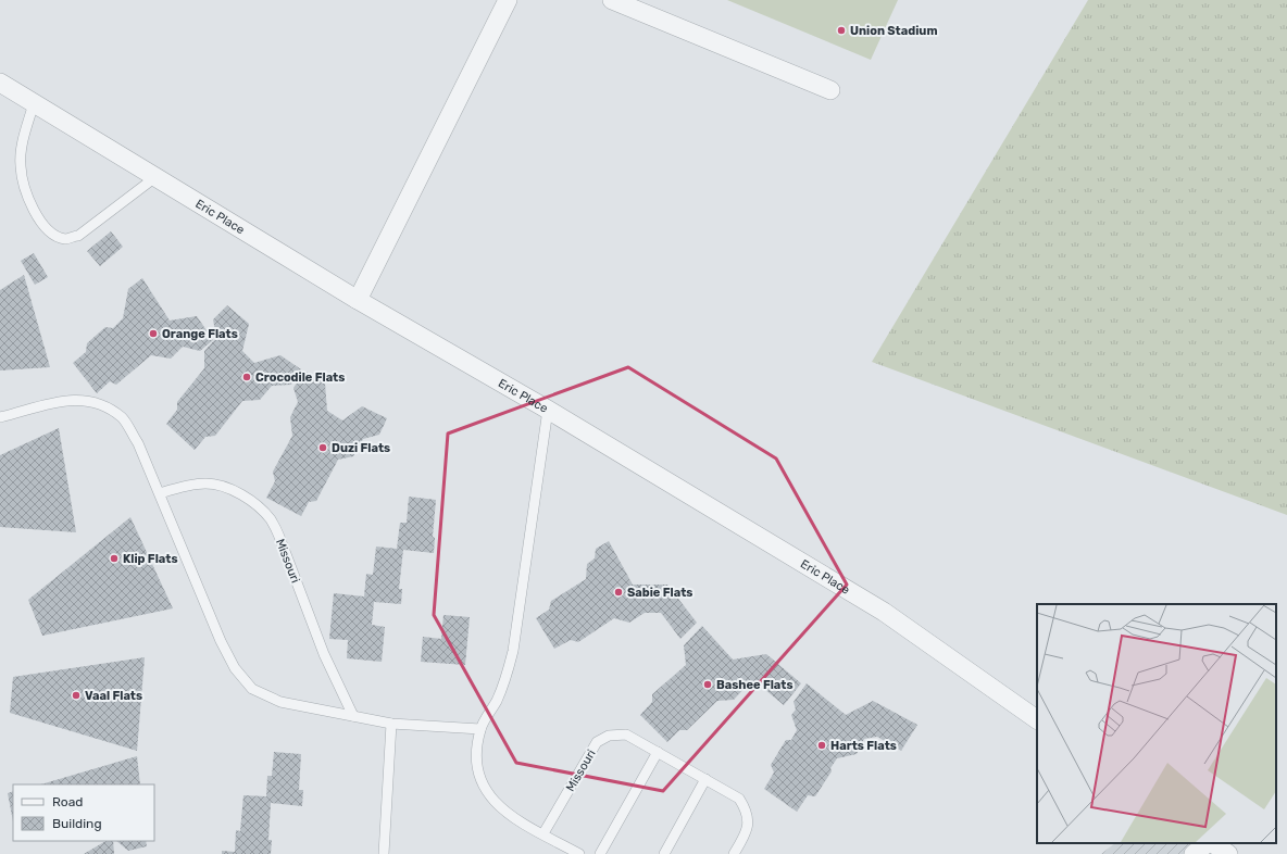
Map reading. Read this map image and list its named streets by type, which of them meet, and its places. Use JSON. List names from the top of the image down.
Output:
{
  "streets": {
    "street": ["Eric Place"],
    "lane": ["Missouri"]
  },
  "places": [
    "Union Stadium",
    "Orange Flats",
    "Crocodile Flats",
    "Duzi Flats",
    "Klip Flats",
    "Sabie Flats",
    "Bashee Flats",
    "Vaal Flats",
    "Harts Flats"
  ],
  "legend": ["Road", "Building"]
}
